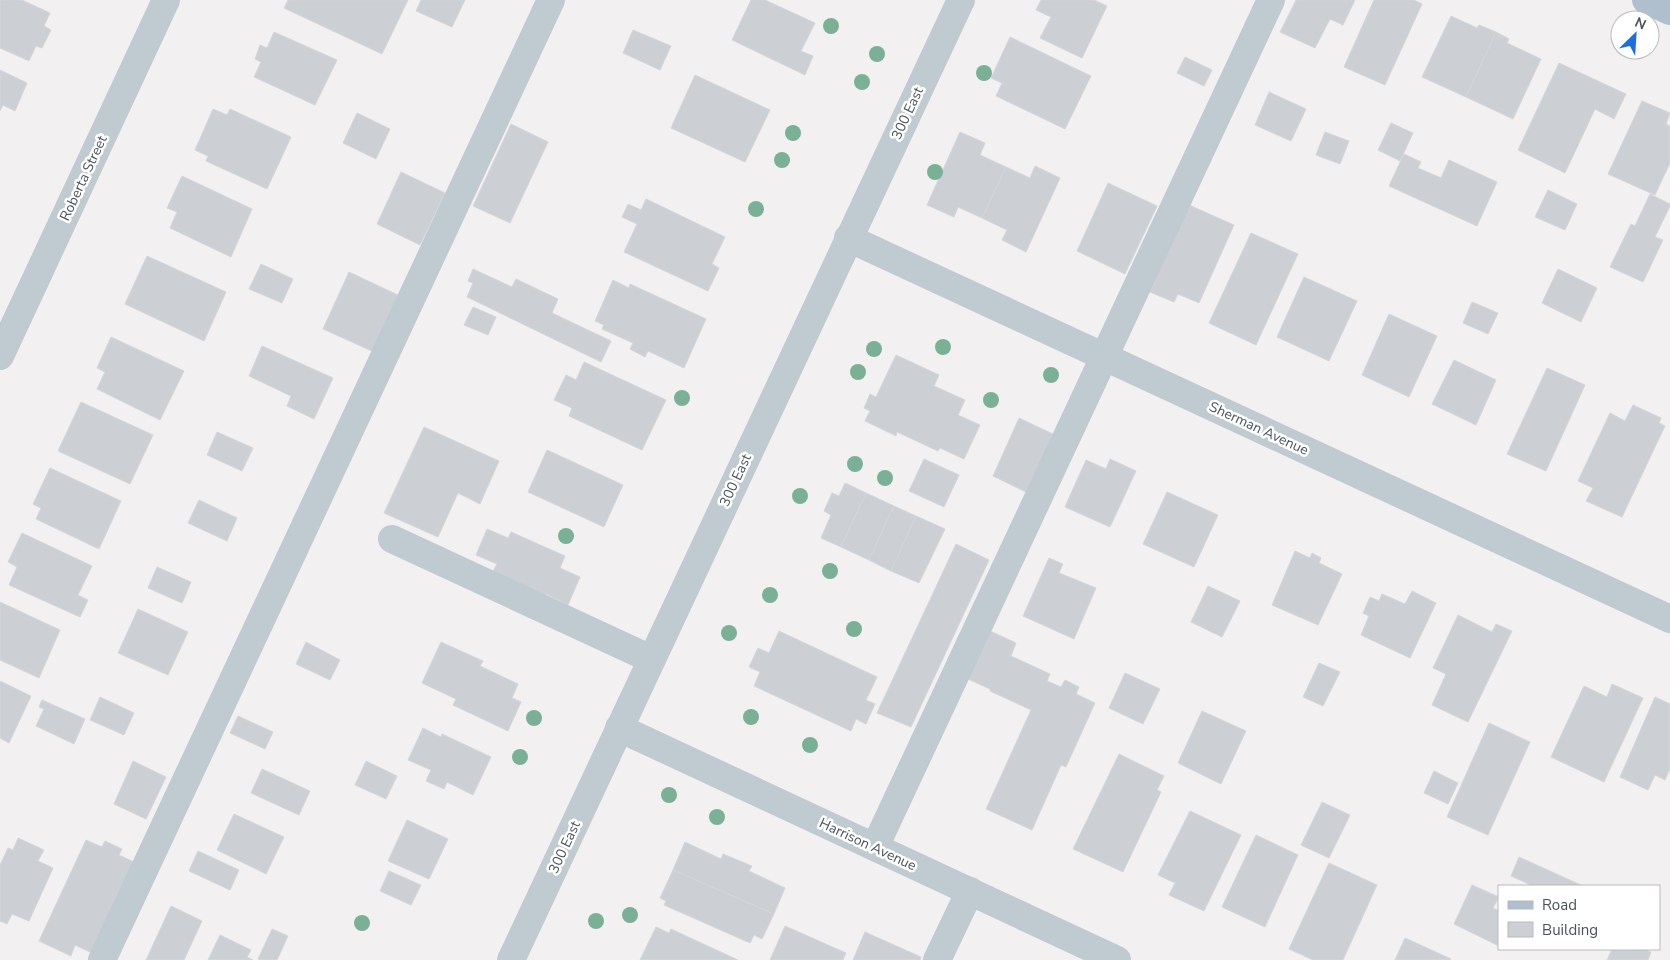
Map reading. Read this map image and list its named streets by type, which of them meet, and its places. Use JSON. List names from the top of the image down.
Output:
{
  "streets": {
    "street": [
      "300 East",
      "Roberta Street",
      "Sherman Avenue",
      "Harrison Avenue"
    ]
  },
  "crossings": [
    ["300 East", "Sherman Avenue"],
    ["300 East", "Harrison Avenue"]
  ],
  "legend": ["Road", "Building"],
  "north": "top right"
}
